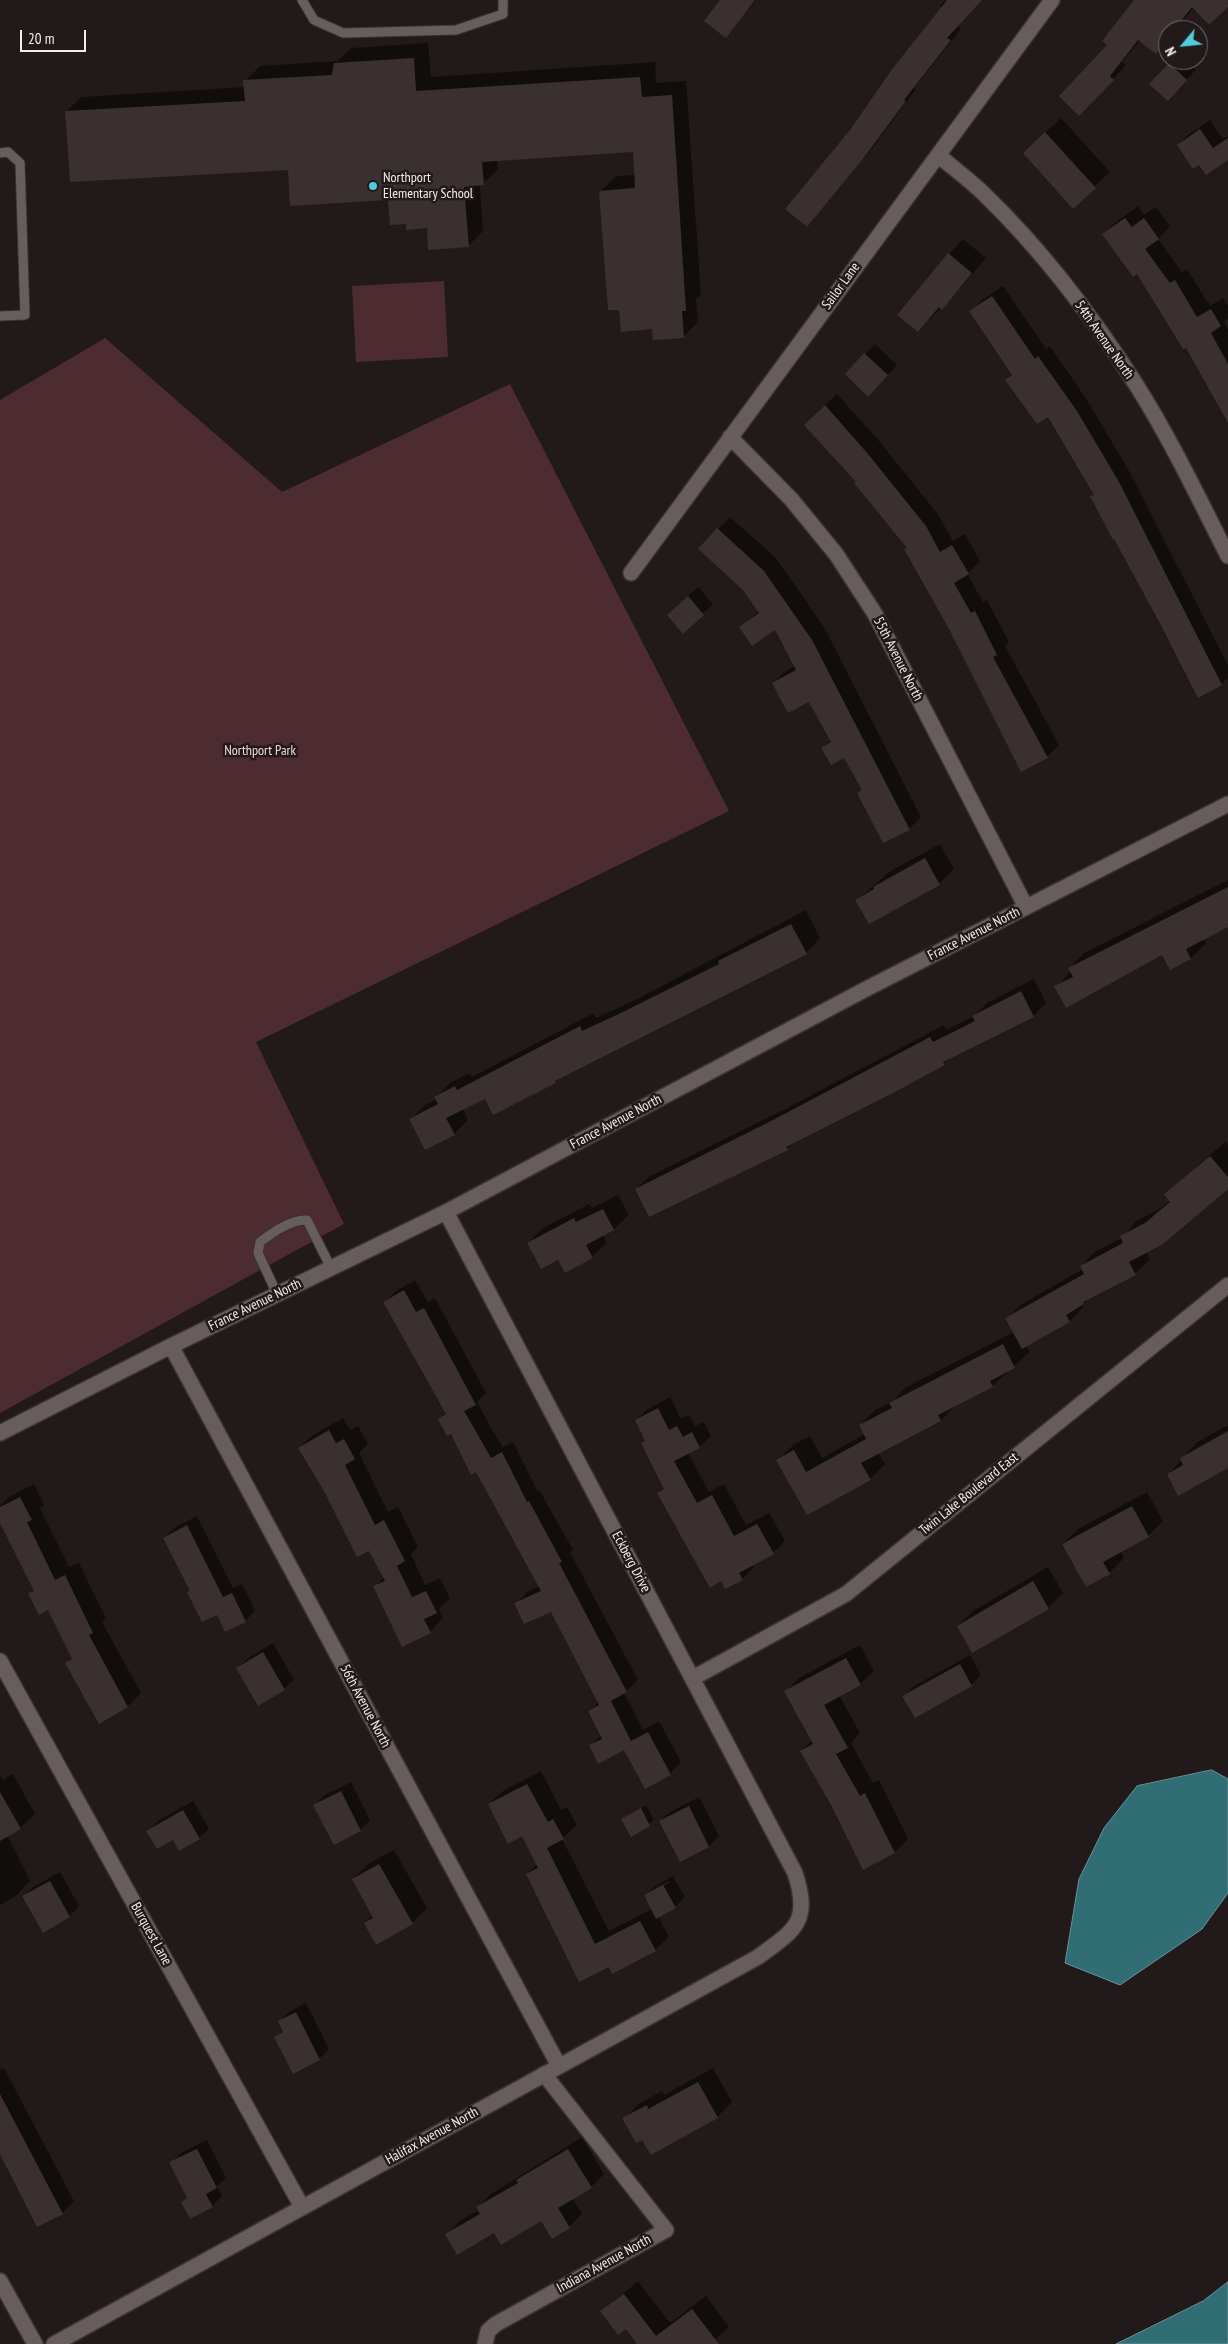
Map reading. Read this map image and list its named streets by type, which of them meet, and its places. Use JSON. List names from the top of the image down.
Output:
{
  "streets": {
    "street": [
      "Sailor Lane",
      "54th Avenue North",
      "55th Avenue North",
      "France Avenue North",
      "Twin Lake Boulevard East",
      "Eckberg Drive",
      "56th Avenue North",
      "Burquest Lane",
      "Halifax Avenue North",
      "Indiana Avenue North"
    ]
  },
  "crossings": [
    ["Sailor Lane", "54th Avenue North"],
    ["Sailor Lane", "55th Avenue North"],
    ["55th Avenue North", "France Avenue North"],
    ["France Avenue North", "Eckberg Drive"],
    ["France Avenue North", "56th Avenue North"],
    ["Twin Lake Boulevard East", "Eckberg Drive"],
    ["Eckberg Drive", "Halifax Avenue North"],
    ["56th Avenue North", "Halifax Avenue North"],
    ["Burquest Lane", "Halifax Avenue North"],
    ["Halifax Avenue North", "Indiana Avenue North"]
  ],
  "parks": ["Northport Park"],
  "places": ["Northport Elementary School"],
  "scale_bar": "20 m",
  "north": "bottom left"
}
